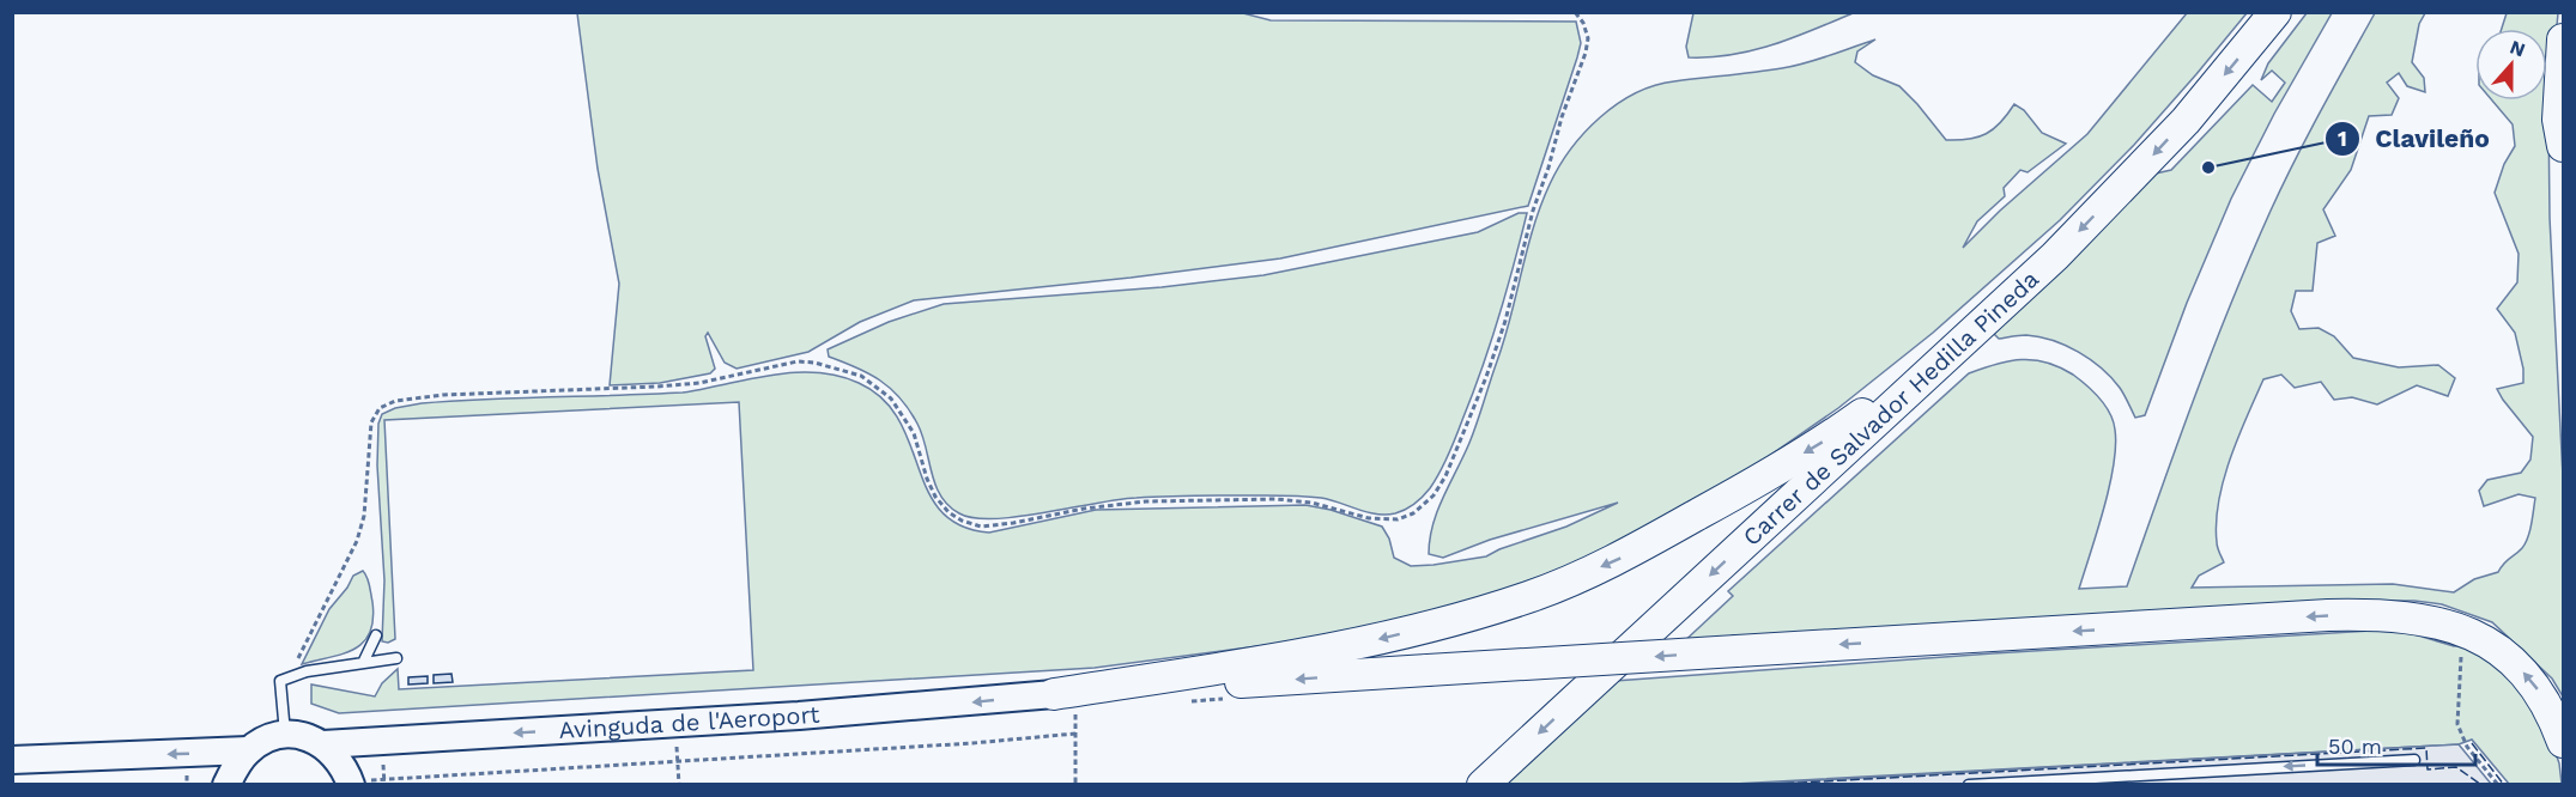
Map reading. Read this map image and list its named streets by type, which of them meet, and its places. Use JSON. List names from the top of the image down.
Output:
{
  "streets": {
    "main road": ["Carrer de Salvador Hedilla Pineda"],
    "street": ["Avinguda de l'Aeroport"]
  },
  "one_way": ["Avinguda de l'Aeroport"],
  "places": ["Clavileño"],
  "scale_bar": "50 m",
  "north": "top"
}
